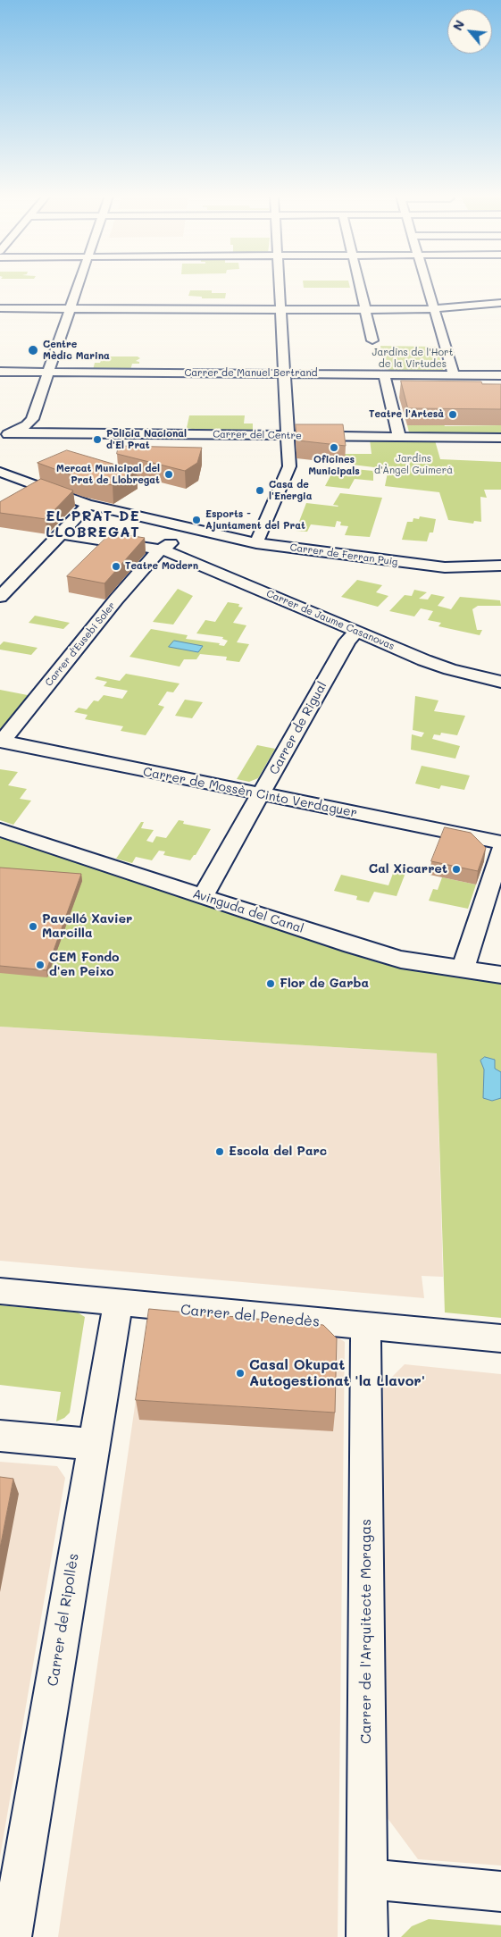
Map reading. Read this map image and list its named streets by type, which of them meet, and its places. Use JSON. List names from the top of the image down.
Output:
{
  "streets": {
    "street": [
      "Carrer de Manuel Bertrand",
      "Carrer del Centre",
      "Carrer de Ferran Puig",
      "Carrer de Jaume Casanovas",
      "Carrer d'Eusebi Soler",
      "Carrer de Rigual",
      "Carrer de Mossèn Cinto Verdaguer",
      "Avinguda del Canal",
      "Carrer del Penedès",
      "Carrer del Ripollès",
      "Carrer de l'Arquitecte Moragas"
    ]
  },
  "crossings": [
    ["Carrer de Ferran Puig", "Carrer d'Eusebi Soler"],
    ["Carrer de Jaume Casanovas", "Carrer d'Eusebi Soler"],
    ["Carrer de Jaume Casanovas", "Carrer de Rigual"],
    ["Carrer d'Eusebi Soler", "Carrer de Mossèn Cinto Verdaguer"],
    ["Carrer de Rigual", "Carrer de Mossèn Cinto Verdaguer"],
    ["Carrer de Rigual", "Avinguda del Canal"],
    ["Carrer del Penedès", "Carrer del Ripollès"],
    ["Carrer del Penedès", "Carrer de l'Arquitecte Moragas"]
  ],
  "districts": ["EL PRAT DE LLOBREGAT"],
  "parks": ["Jardins de l'Hort de la Virtudes", "Jardins d'Àngel Guimerà"],
  "places": [
    "Centre Mèdic Marina",
    "Teatre l'Artesà",
    "Policia Nacional d'El Prat",
    "Oficines Municipals",
    "Mercat Municipal del Prat de Llobregat",
    "Casa de l'Energia",
    "Esports - Ajuntament del Prat",
    "Teatre Modern",
    "Cal Xicarret",
    "Pavelló Xavier Marcilla",
    "CEM Fondo d'en Peixo",
    "Flor de Garba",
    "Escola del Parc",
    "Casal Okupat Autogestionat 'la Llavor'"
  ],
  "north": "top left"
}
